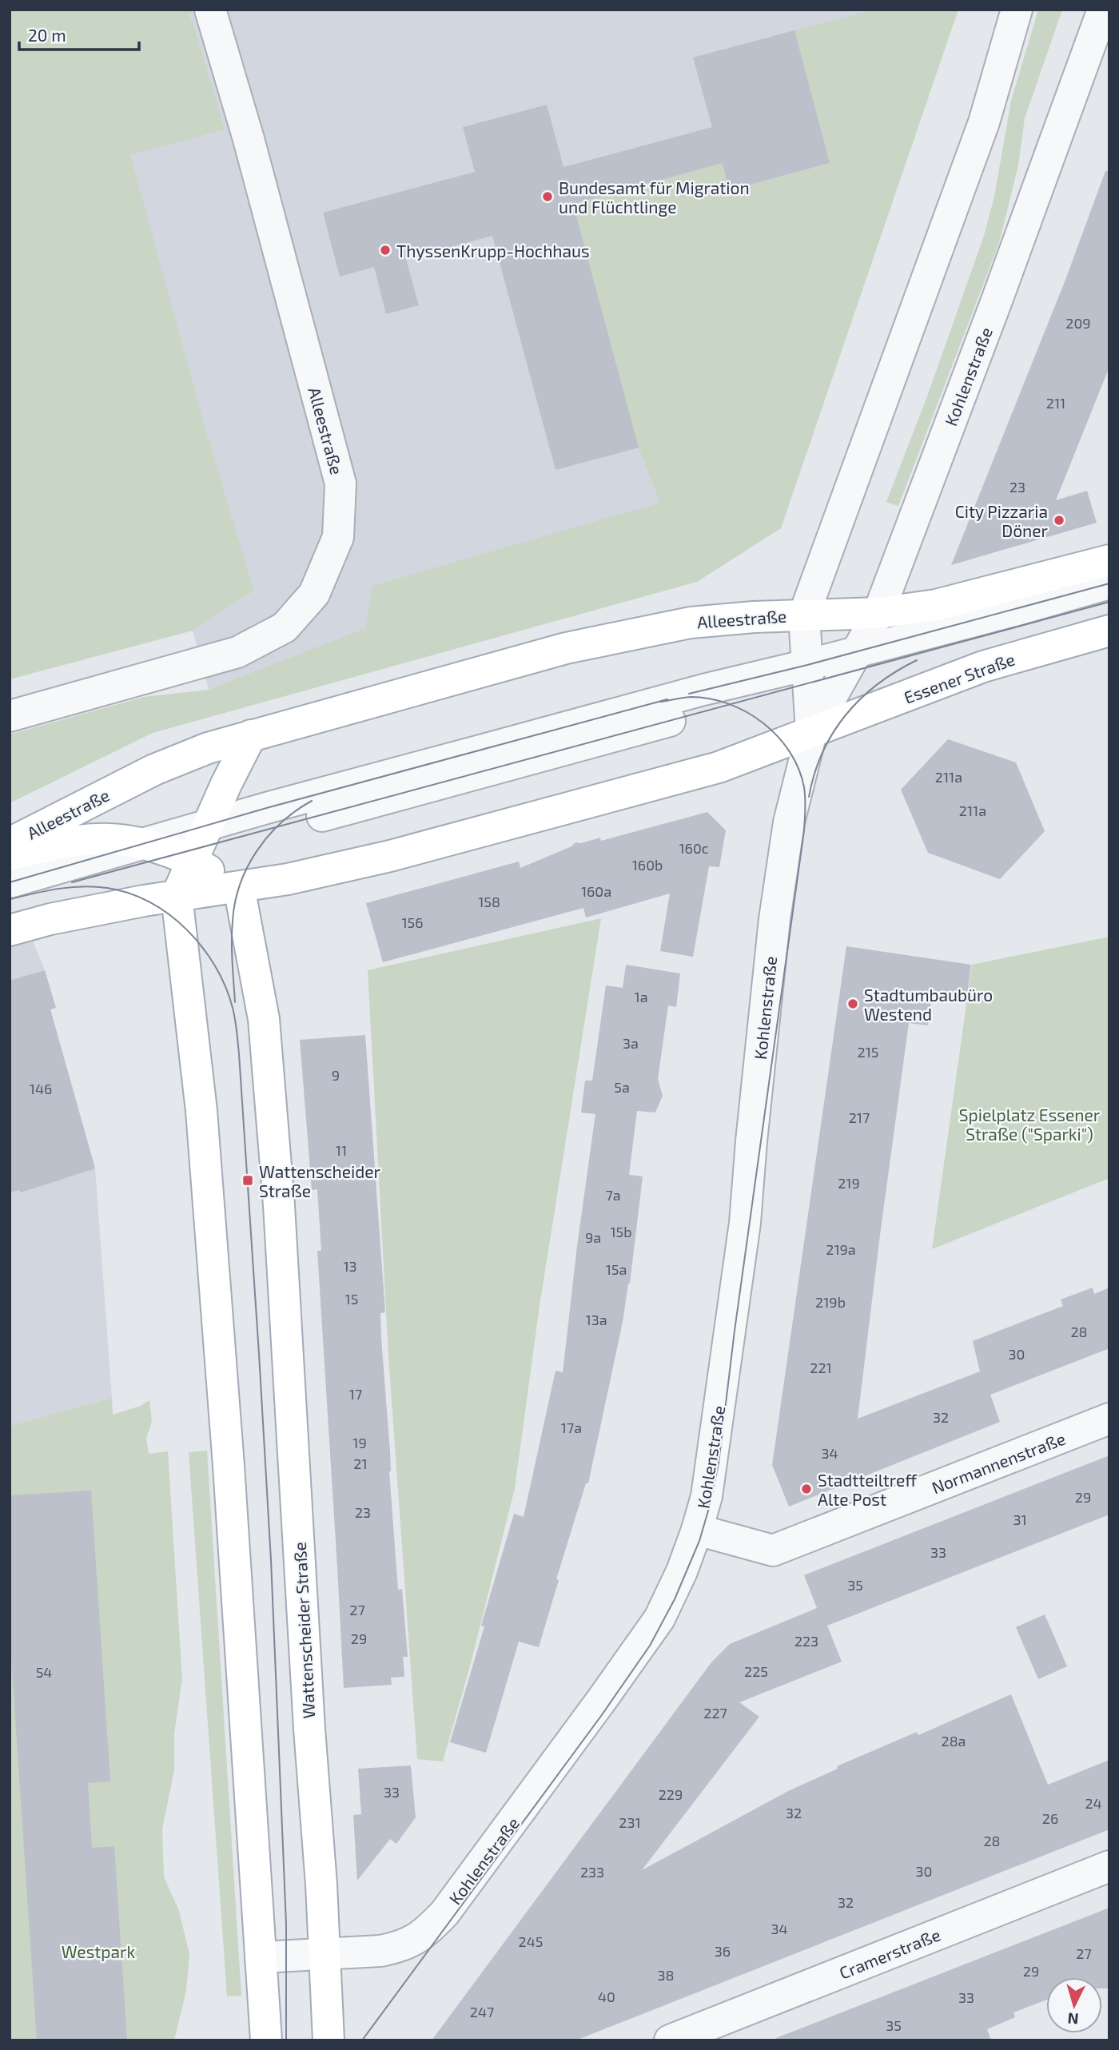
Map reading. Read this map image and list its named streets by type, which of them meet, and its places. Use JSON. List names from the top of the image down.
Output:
{
  "streets": {
    "main road": ["Alleestraße", "Essener Straße", "Wattenscheider Straße"],
    "street": ["Kohlenstraße", "Normannenstraße", "Cramerstraße"]
  },
  "crossings": [
    ["Kohlenstraße", "Alleestraße"],
    ["Kohlenstraße", "Essener Straße"],
    ["Kohlenstraße", "Normannenstraße"],
    ["Kohlenstraße", "Wattenscheider Straße"],
    ["Alleestraße", "Wattenscheider Straße"]
  ],
  "parks": ["Spielplatz Essener Straße (\"Sparki\")", "Westpark"],
  "places": {
    "other": [
      "Bundesamt für Migration und Flüchtlinge",
      "ThyssenKrupp-Hochhaus",
      "City Pizzaria Döner",
      "Stadtumbaubüro Westend",
      "Stadtteiltreff Alte Post"
    ],
    "transit": ["Wattenscheider Straße"]
  },
  "house_numbers": [
    "209",
    "211",
    "23",
    "211a",
    "211a",
    "160c",
    "160b",
    "160a",
    "158",
    "156",
    "1a",
    "3a",
    "215",
    "9",
    "5a",
    "146",
    "217",
    "11",
    "219",
    "7a",
    "15b",
    "9a",
    "219a",
    "13",
    "15a",
    "15",
    "219b",
    "13a",
    "28",
    "30",
    "221",
    "17",
    "32",
    "17a",
    "19",
    "34",
    "21",
    "29",
    "23",
    "31",
    "33",
    "35",
    "27",
    "29",
    "223",
    "225",
    "54",
    "227",
    "28a",
    "33",
    "229",
    "24",
    "32",
    "26",
    "231",
    "28",
    "30",
    "233",
    "32",
    "34",
    "245",
    "36",
    "27",
    "29",
    "38",
    "40",
    "33",
    "247",
    "35"
  ],
  "scale_bar": "20 m",
  "north": "bottom"
}
